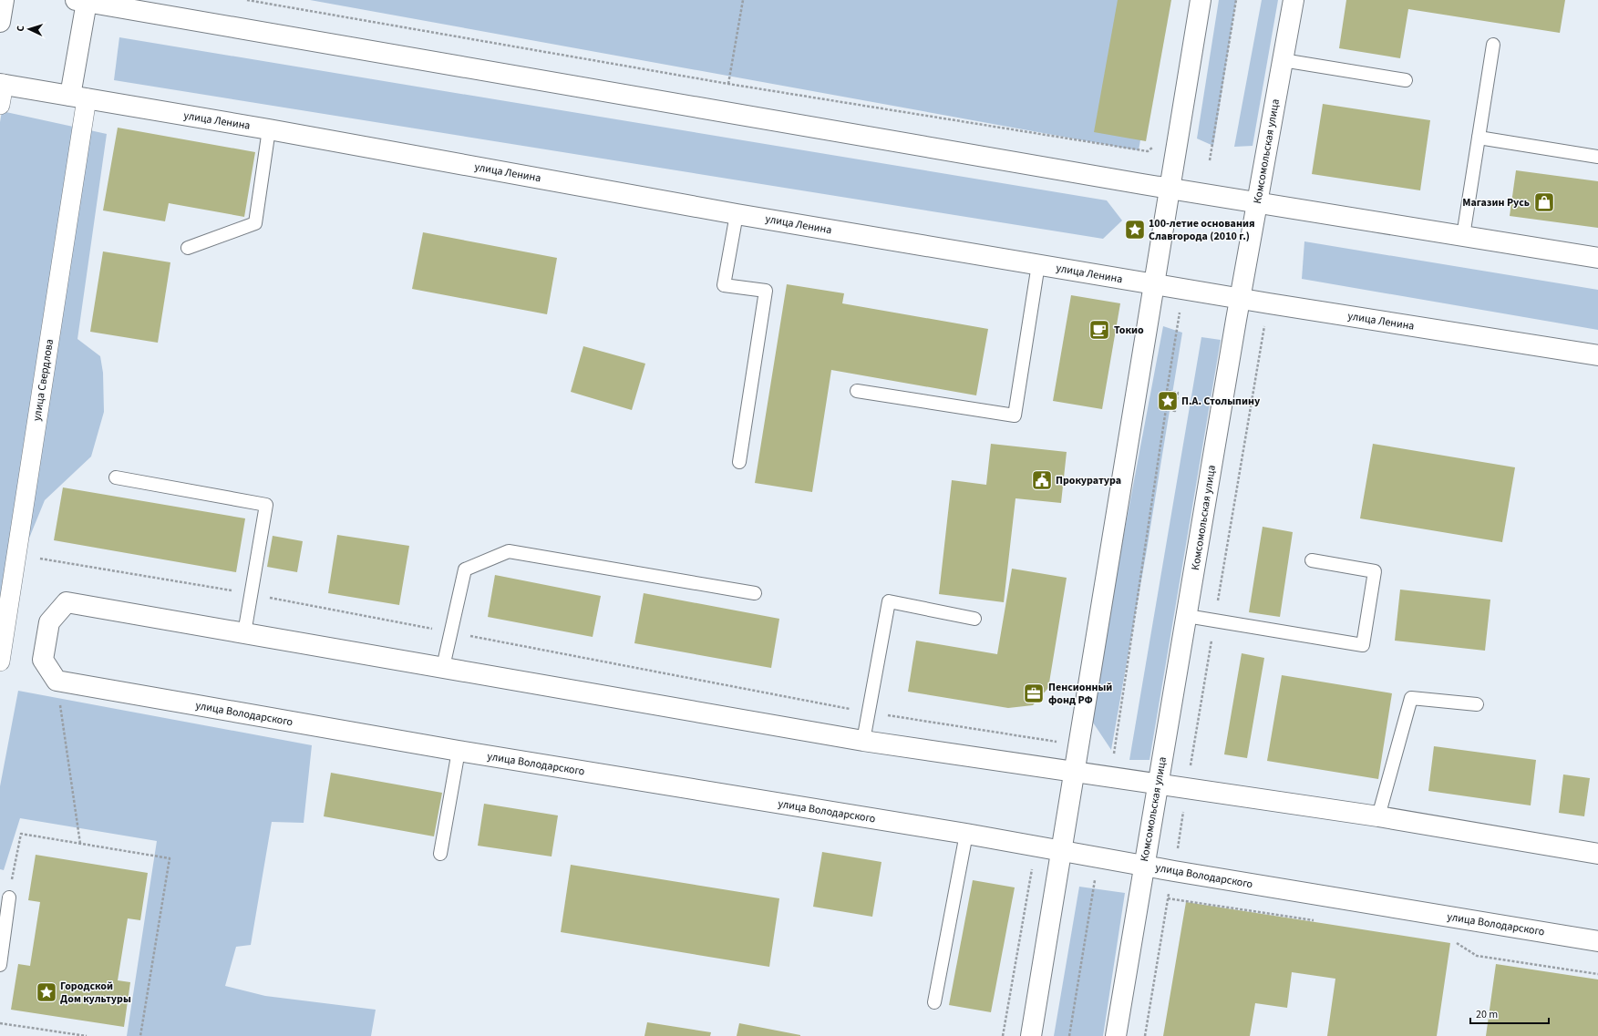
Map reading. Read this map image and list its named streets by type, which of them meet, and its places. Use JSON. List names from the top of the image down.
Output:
{
  "streets": {
    "street": [
      "улица Ленина",
      "Комсомольская улица",
      "улица Свердлова",
      "улица Володарского"
    ]
  },
  "crossings": [
    ["улица Ленина", "Комсомольская улица"],
    ["улица Ленина", "улица Свердлова"],
    ["Комсомольская улица", "улица Володарского"]
  ],
  "places": {
    "shop": ["Магазин Русь"],
    "place": ["100-летие основания Славгорода (2010 г.)", "П.А. Столыпину", "Городской Дом культуры"],
    "cafe": ["Токио"],
    "public building": ["Прокуратура"],
    "office": ["Пенсионный фонд РФ"]
  },
  "scale_bar": "20 m",
  "north": "left"
}
